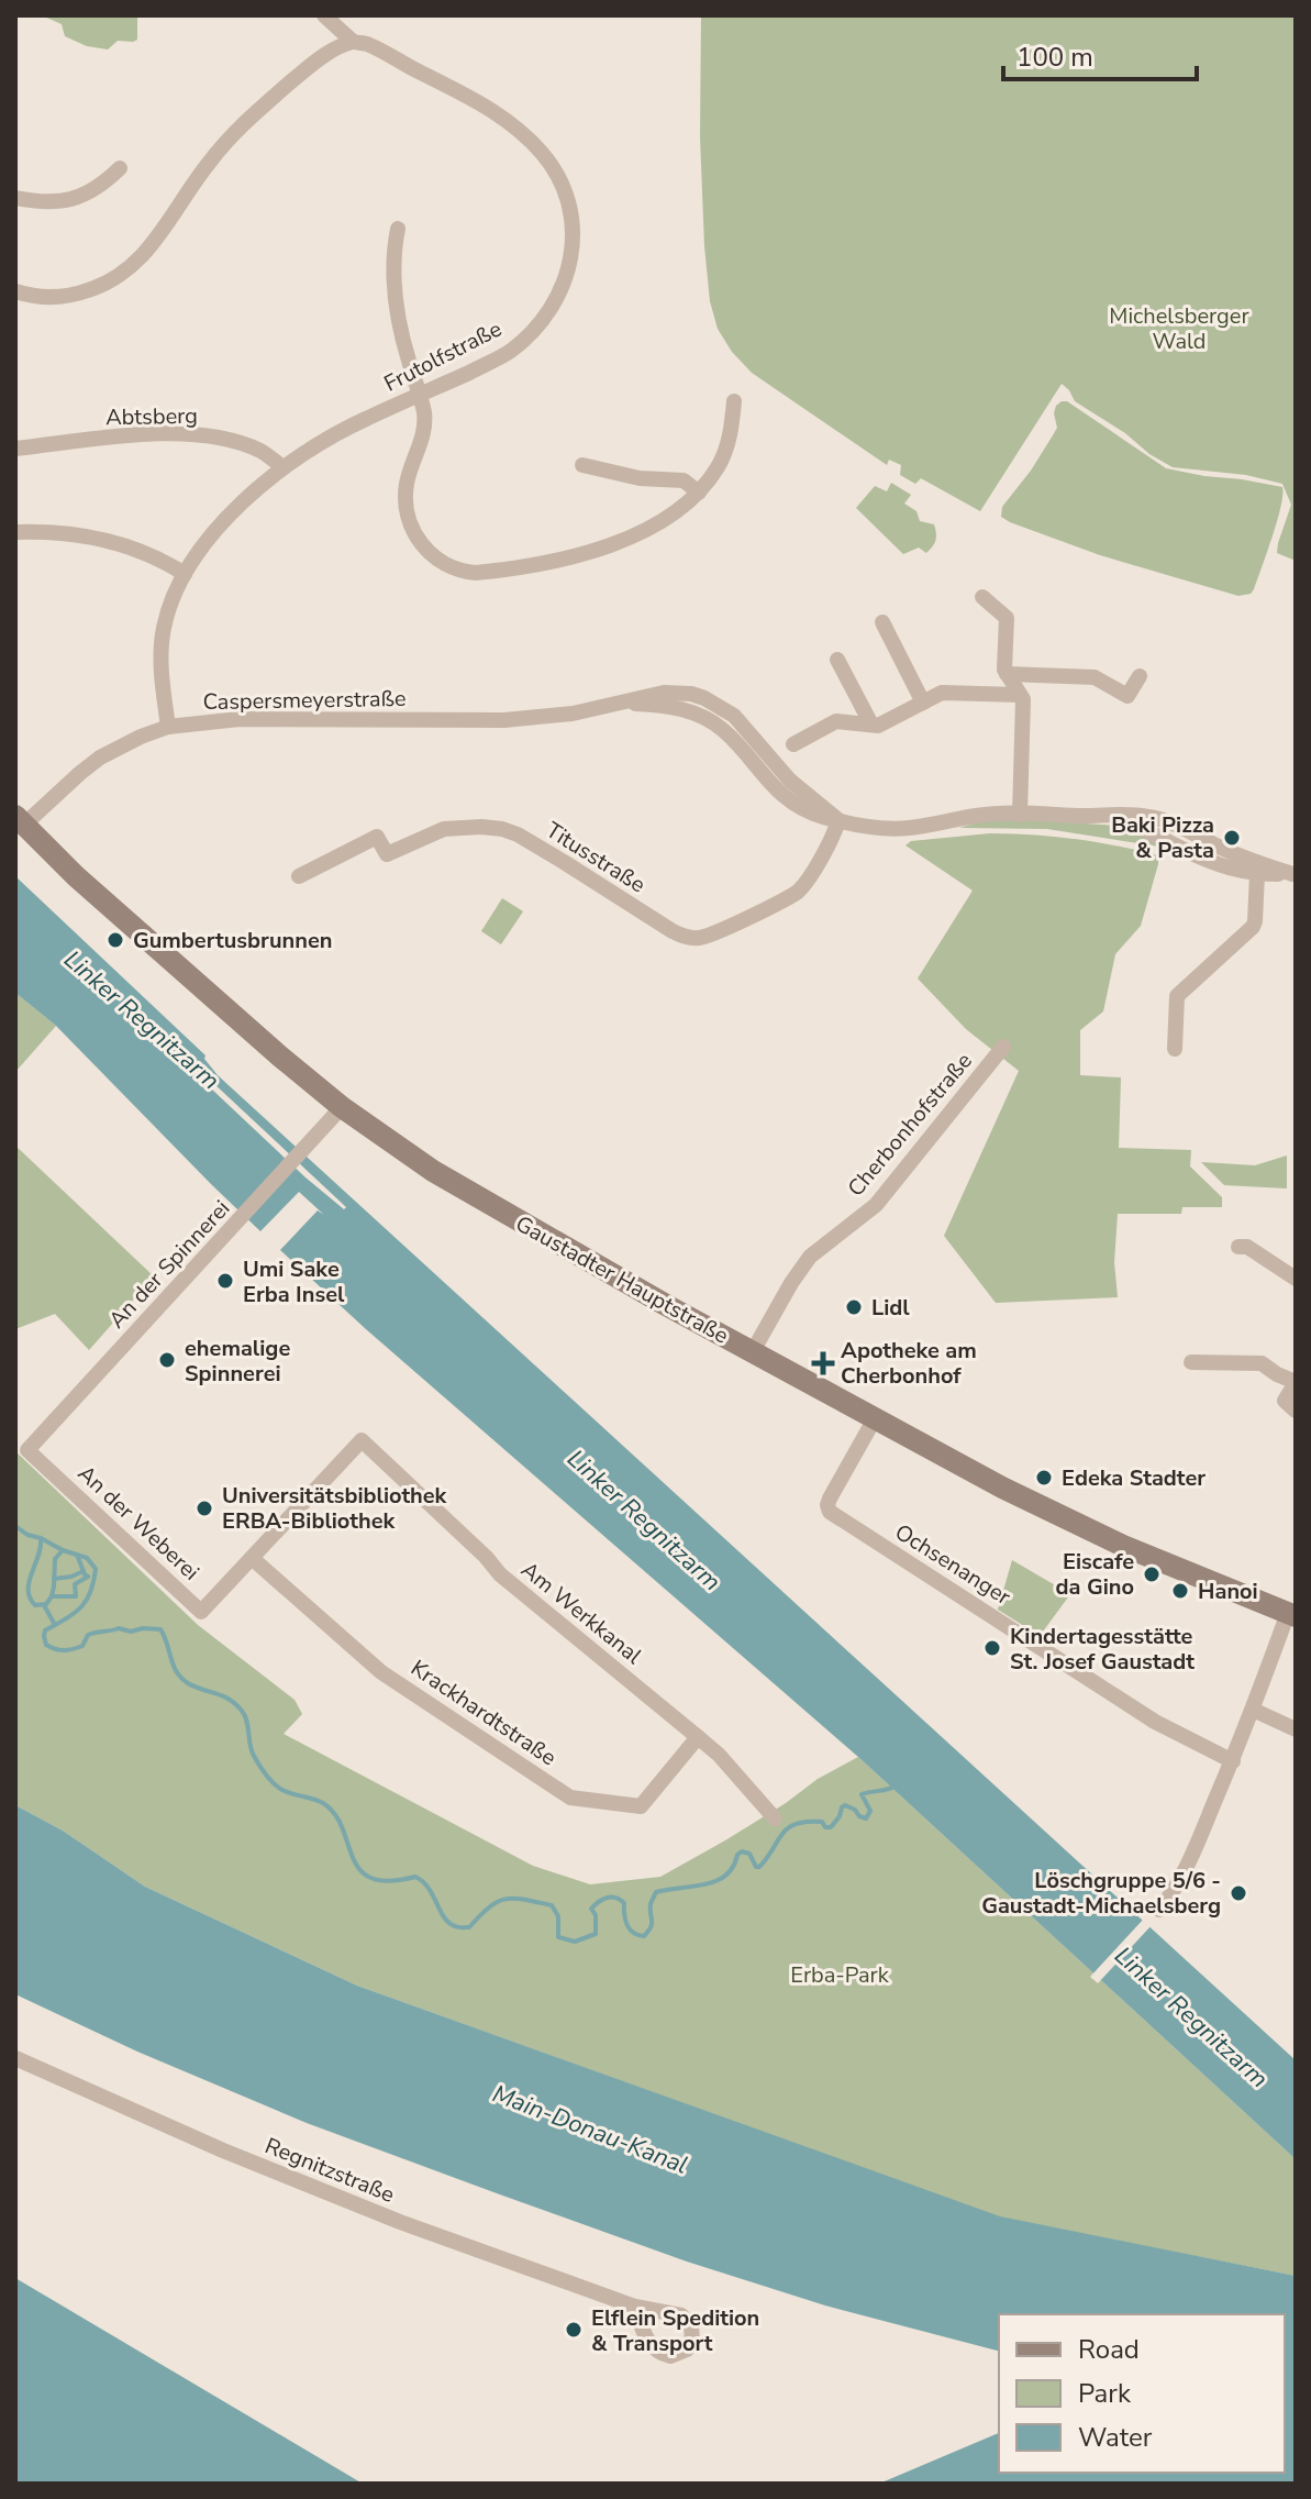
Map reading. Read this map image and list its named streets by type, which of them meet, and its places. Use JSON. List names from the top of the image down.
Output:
{
  "streets": {
    "street": [
      "Frutolfstraße",
      "Abtsberg",
      "Caspersmeyerstraße",
      "Titusstraße",
      "Cherbonhofstraße",
      "An der Spinnerei",
      "Gaustadter Hauptstraße",
      "An der Weberei",
      "Ochsenanger",
      "Am Werkkanal",
      "Krackhardtstraße",
      "Regnitzstraße"
    ]
  },
  "crossings": [
    ["Frutolfstraße", "Abtsberg"],
    ["Frutolfstraße", "Caspersmeyerstraße"],
    ["Caspersmeyerstraße", "Titusstraße"],
    ["Caspersmeyerstraße", "Gaustadter Hauptstraße"],
    ["Cherbonhofstraße", "Gaustadter Hauptstraße"],
    ["An der Spinnerei", "Gaustadter Hauptstraße"],
    ["An der Spinnerei", "An der Weberei"],
    ["Gaustadter Hauptstraße", "Ochsenanger"],
    ["An der Weberei", "Am Werkkanal"],
    ["An der Weberei", "Krackhardtstraße"],
    ["Am Werkkanal", "Krackhardtstraße"]
  ],
  "water": ["Linker Regnitzarm", "Main-Donau-Kanal"],
  "parks": ["Michelsberger Wald", "Erba-Park"],
  "places": {
    "other": [
      "Baki Pizza & Pasta",
      "Gumbertusbrunnen",
      "Umi Sake Erba Insel",
      "Lidl",
      "ehemalige Spinnerei",
      "Edeka Stadter",
      "Universitätsbibliothek ERBA-Bibliothek",
      "Eiscafe da Gino",
      "Hanoi",
      "Kindertagesstätte St. Josef Gaustadt",
      "Löschgruppe 5/6 - Gaustadt-Michaelsberg",
      "Elflein Spedition & Transport"
    ],
    "health": ["Apotheke am Cherbonhof"]
  },
  "legend": ["Road", "Park", "Water"],
  "scale_bar": "100 m"
}
